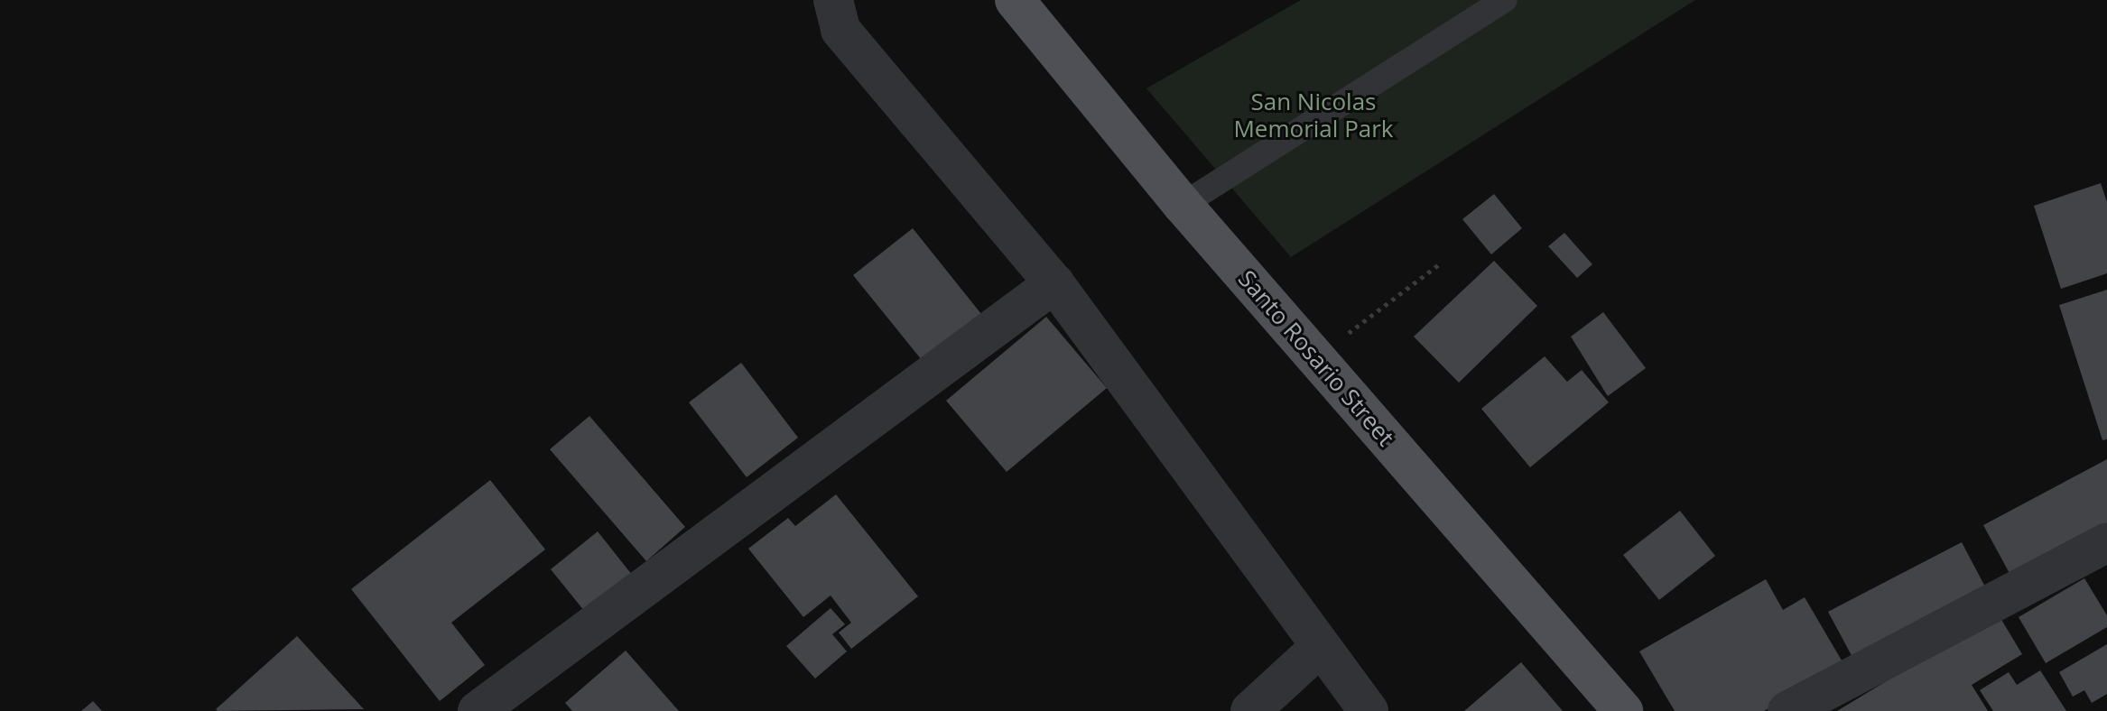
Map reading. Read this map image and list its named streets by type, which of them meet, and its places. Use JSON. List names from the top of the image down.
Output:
{
  "streets": {
    "main road": ["Santo Rosario Street"]
  },
  "parks": ["San Nicolas Memorial Park"]
}
